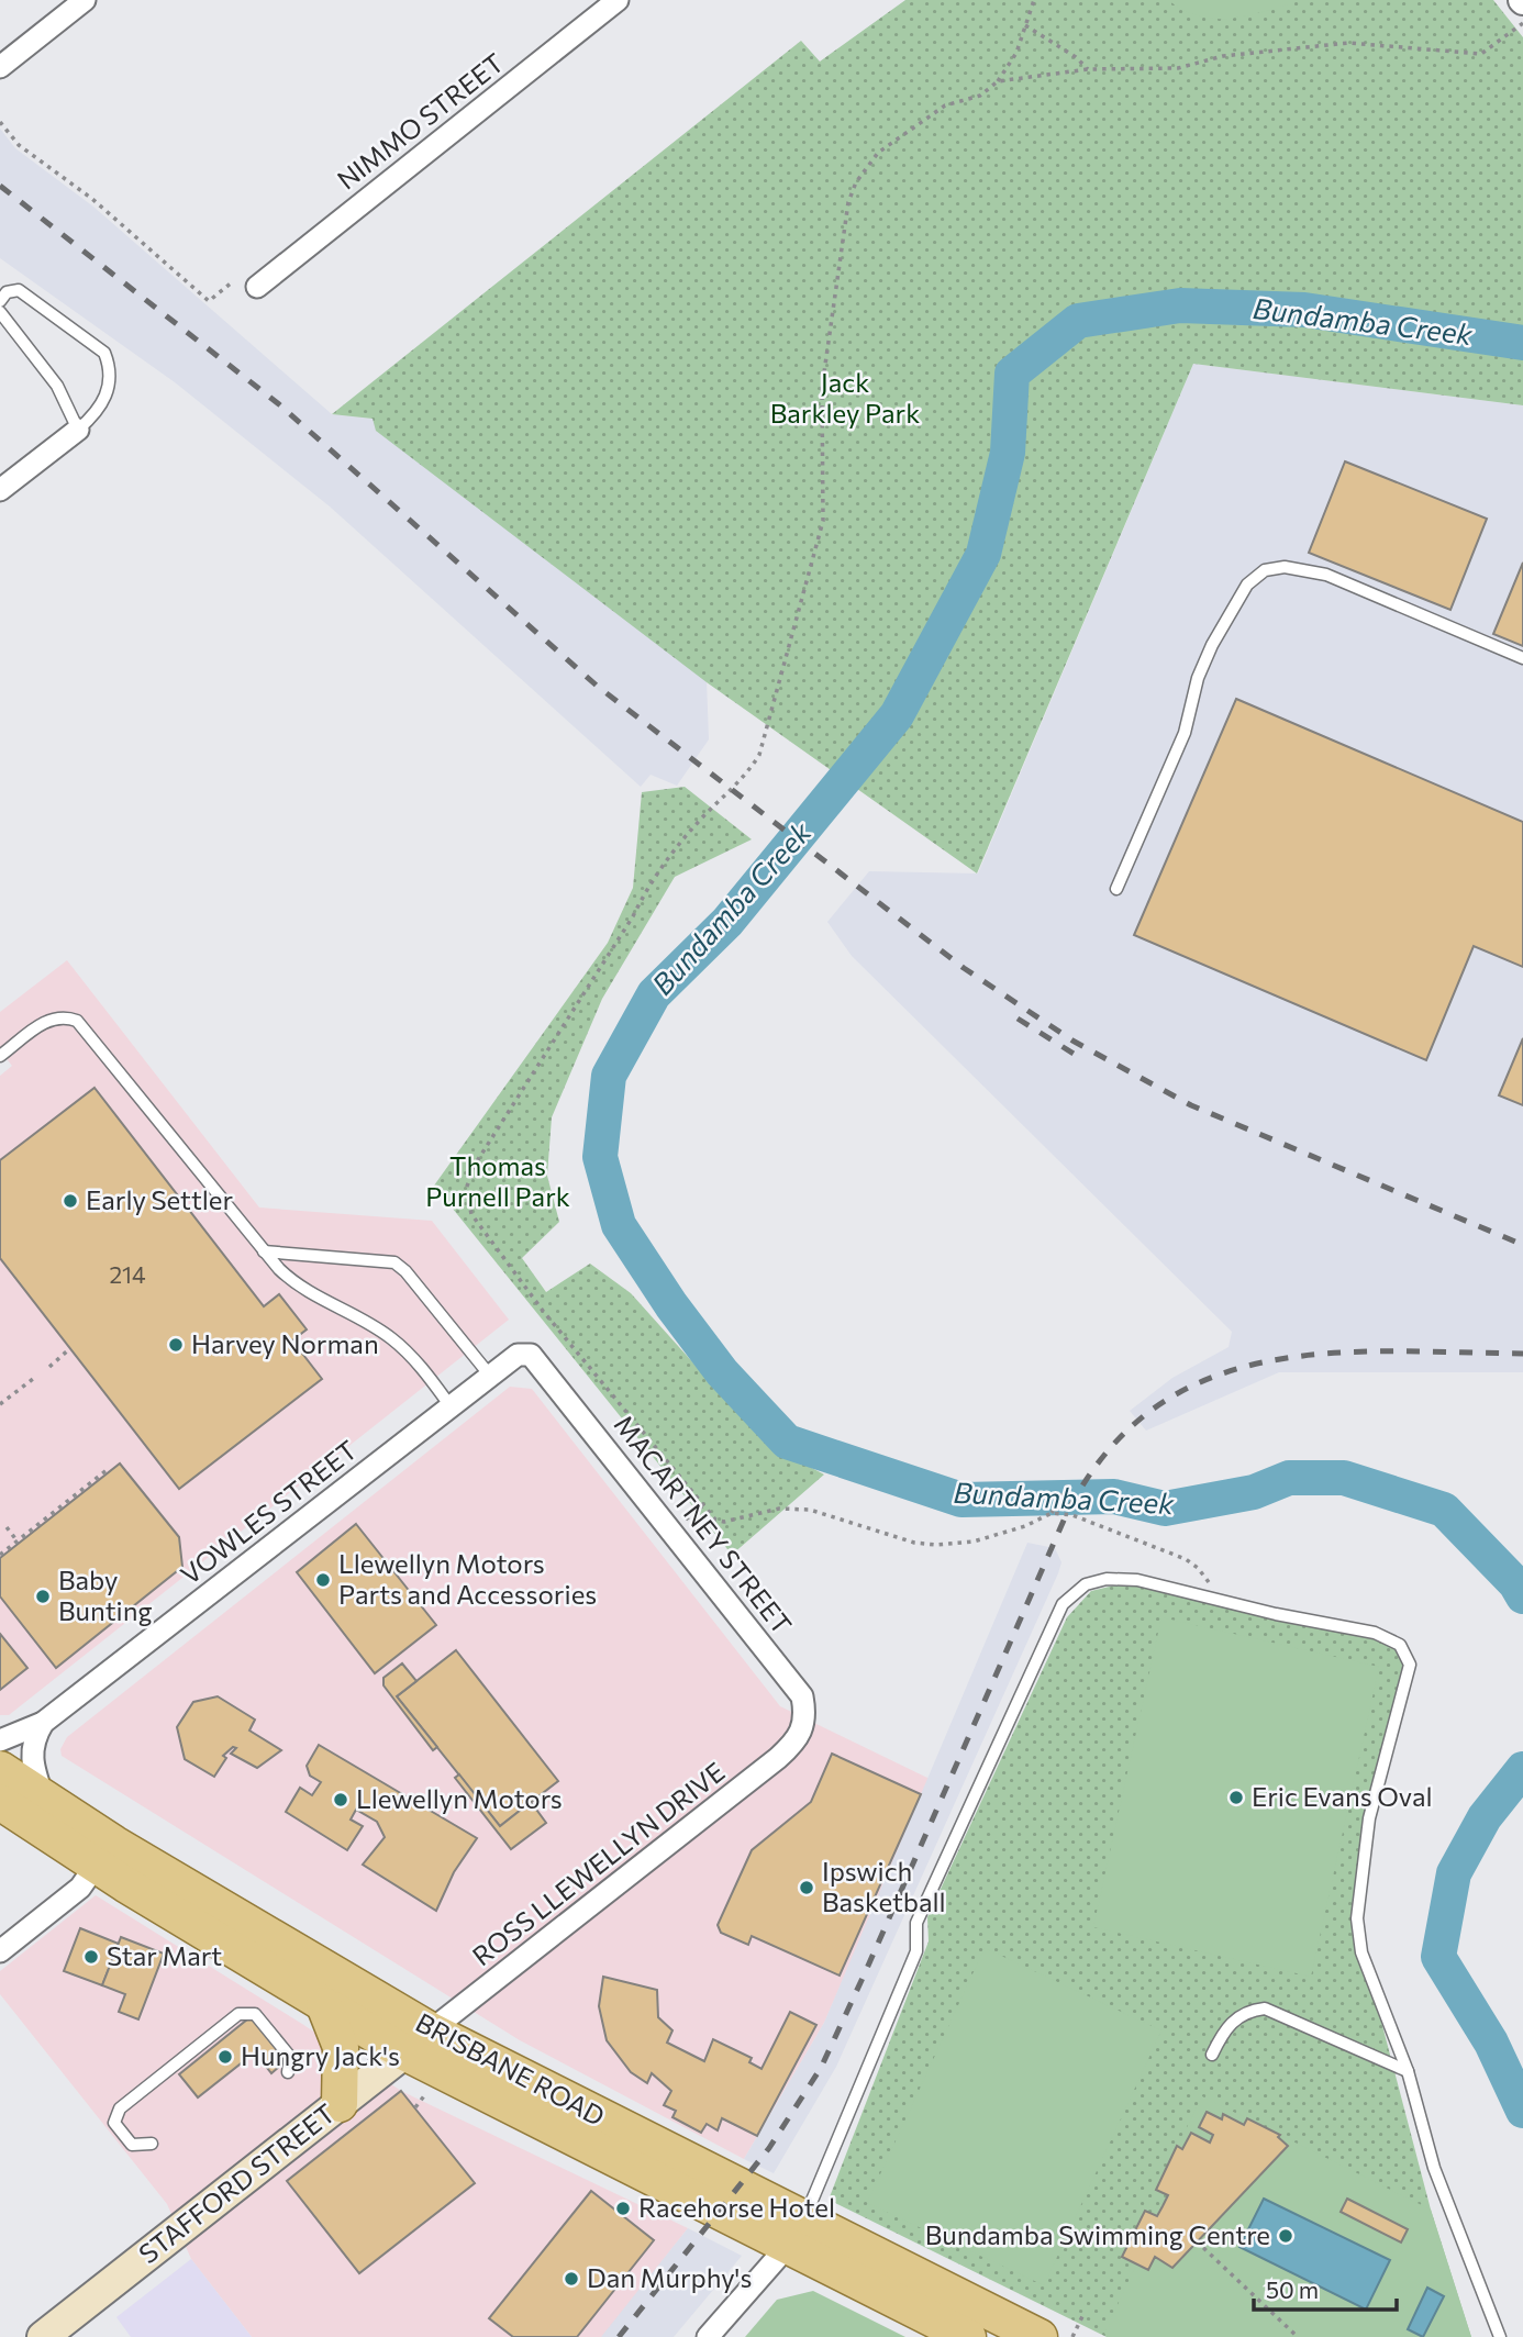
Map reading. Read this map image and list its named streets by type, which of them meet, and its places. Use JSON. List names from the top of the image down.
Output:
{
  "streets": {
    "main road": ["BRISBANE ROAD", "STAFFORD STREET"],
    "street": [
      "NIMMO STREET",
      "VOWLES STREET",
      "MACARTNEY STREET",
      "ROSS LLEWELLYN DRIVE"
    ]
  },
  "crossings": [
    ["VOWLES STREET", "MACARTNEY STREET"],
    ["MACARTNEY STREET", "ROSS LLEWELLYN DRIVE"],
    ["ROSS LLEWELLYN DRIVE", "BRISBANE ROAD"],
    ["ROSS LLEWELLYN DRIVE", "STAFFORD STREET"],
    ["BRISBANE ROAD", "STAFFORD STREET"]
  ],
  "water": ["Bundamba Creek"],
  "parks": ["Jack Barkley Park", "Thomas Purnell Park"],
  "places": [
    "Early Settler",
    "Harvey Norman",
    "Llewellyn Motors Parts and Accessories",
    "Baby Bunting",
    "Eric Evans Oval",
    "Llewellyn Motors",
    "Ipswich Basketball",
    "Star Mart",
    "Hungry Jack's",
    "Racehorse Hotel",
    "Bundamba Swimming Centre",
    "Dan Murphy's"
  ],
  "house_numbers": ["214"],
  "scale_bar": "50 m"
}
